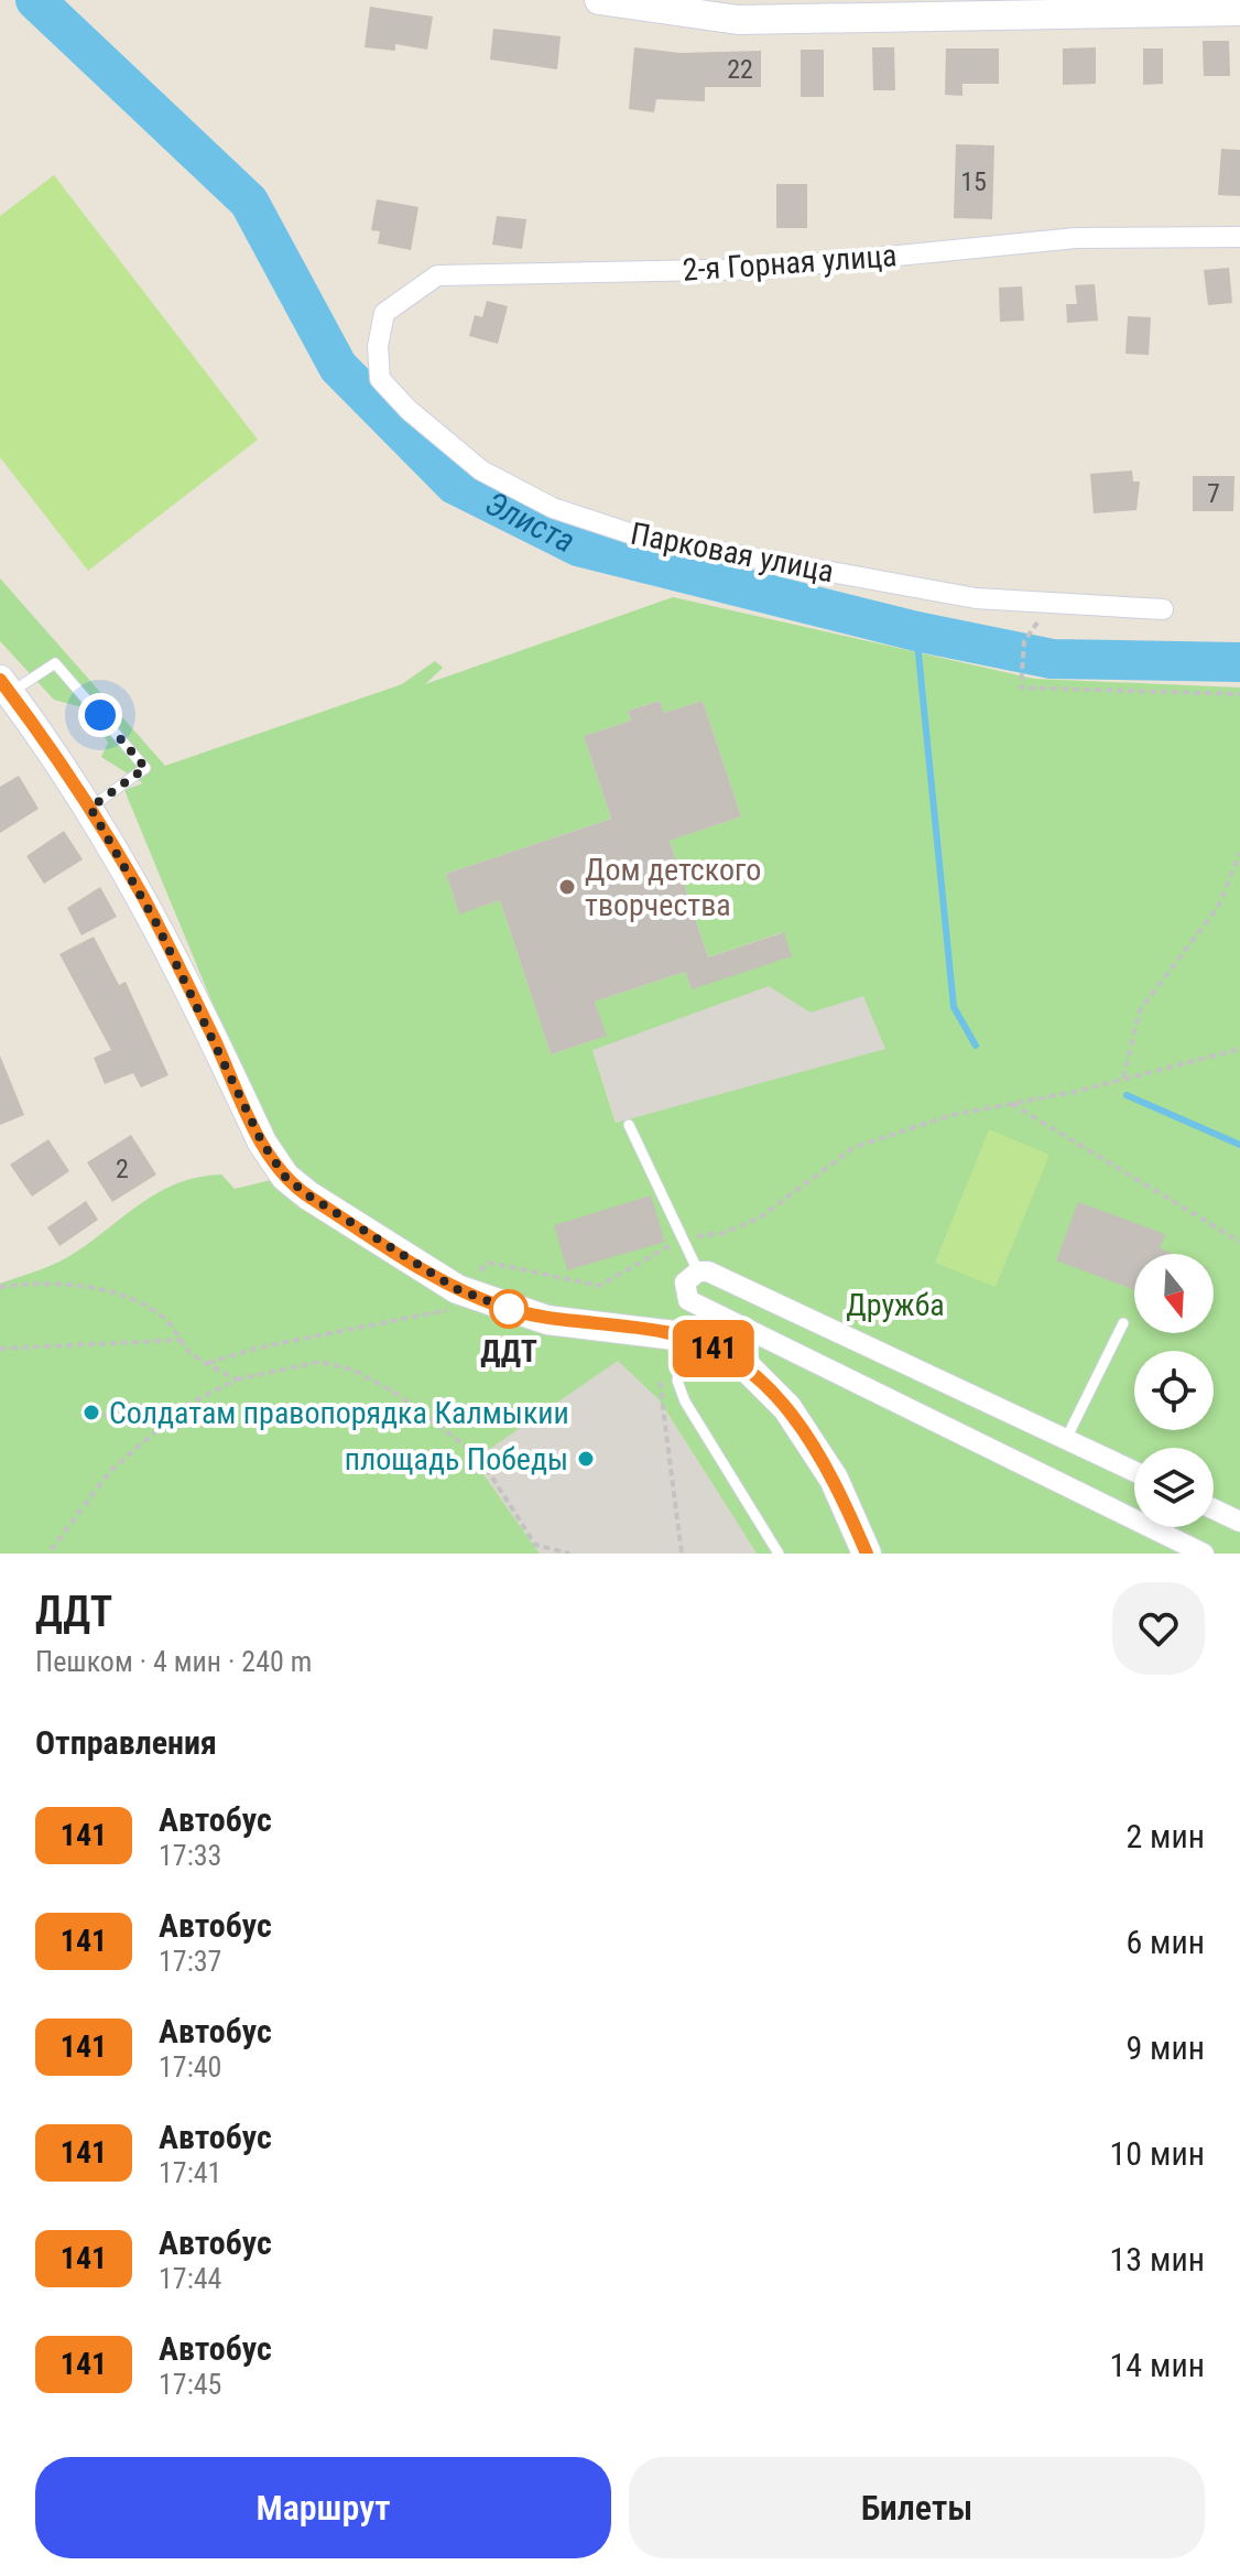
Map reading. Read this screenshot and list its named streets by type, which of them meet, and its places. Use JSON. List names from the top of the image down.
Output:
{
  "streets": {
    "street": ["2-я Горная улица", "Парковая улица"]
  },
  "crossings": [
    ["2-я Горная улица", "Парковая улица"]
  ],
  "water": ["Элиста"],
  "parks": ["Дружба"],
  "places": [
    "Дом детского творчества",
    "ДДТ",
    "Солдатам правопорядка Калмыкии",
    "площадь Победы"
  ],
  "lines": ["bus line 141"],
  "house_numbers": [
    "22",
    "15",
    "7",
    "2"
  ],
  "north": "bottom",
  "page": {
    "on_map": "141",
    "heading": [
      ["ДДТ", "Пешком · 4 мин · 240 m"],
      "Отправления"
    ],
    "list": [
      {
        "mark": "141",
        "name": "Автобус",
        "note": "17:33",
        "value": "2 мин"
      },
      {
        "mark": "141",
        "name": "Автобус",
        "note": "17:37",
        "value": "6 мин"
      },
      {
        "mark": "141",
        "name": "Автобус",
        "note": "17:40",
        "value": "9 мин"
      },
      {
        "mark": "141",
        "name": "Автобус",
        "note": "17:41",
        "value": "10 мин"
      },
      {
        "mark": "141",
        "name": "Автобус",
        "note": "17:44",
        "value": "13 мин"
      },
      {
        "mark": "141",
        "name": "Автобус",
        "note": "17:45",
        "value": "14 мин"
      }
    ],
    "buttons": ["Маршрут", "Билеты"]
  }
}
